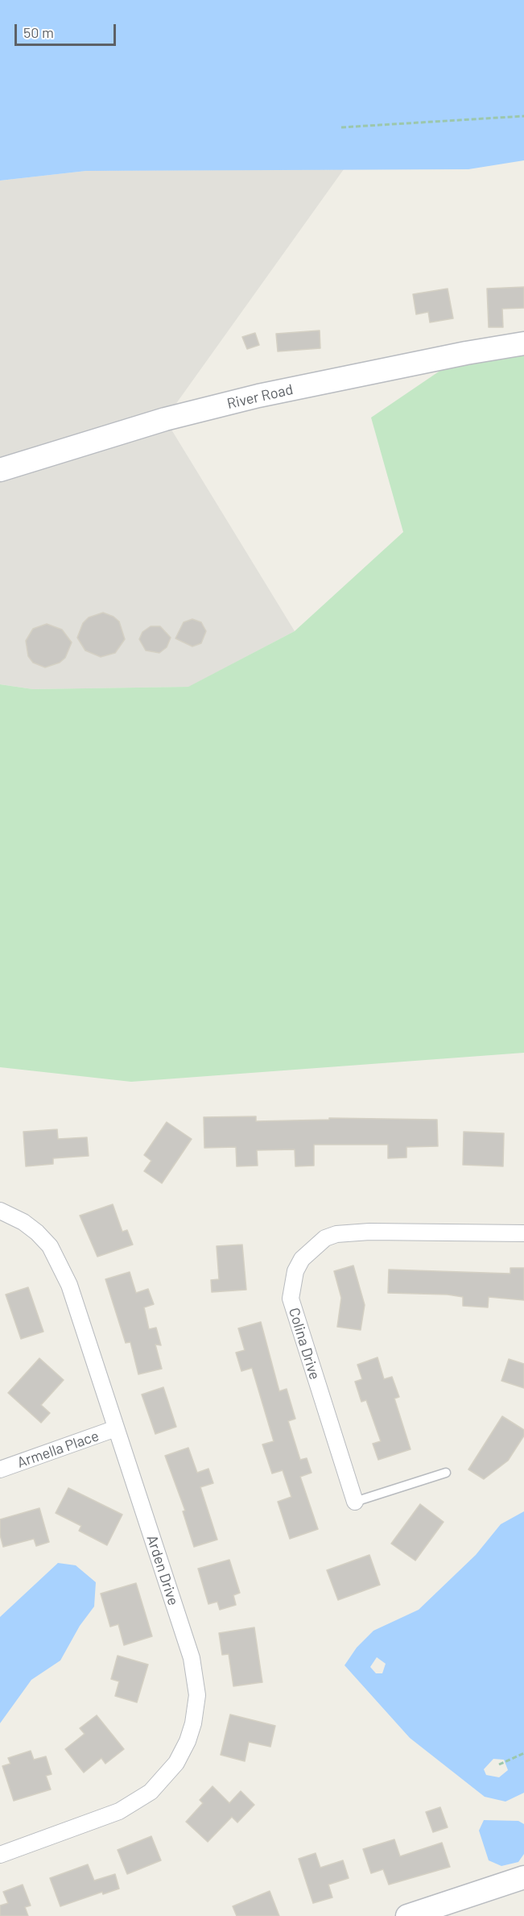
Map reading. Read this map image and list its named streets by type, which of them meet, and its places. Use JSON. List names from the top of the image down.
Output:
{
  "streets": {
    "main road": ["River Road"],
    "street": ["Colina Drive", "Armella Place", "Arden Drive"]
  },
  "crossings": [
    ["Armella Place", "Arden Drive"]
  ],
  "scale_bar": "50 m"
}
